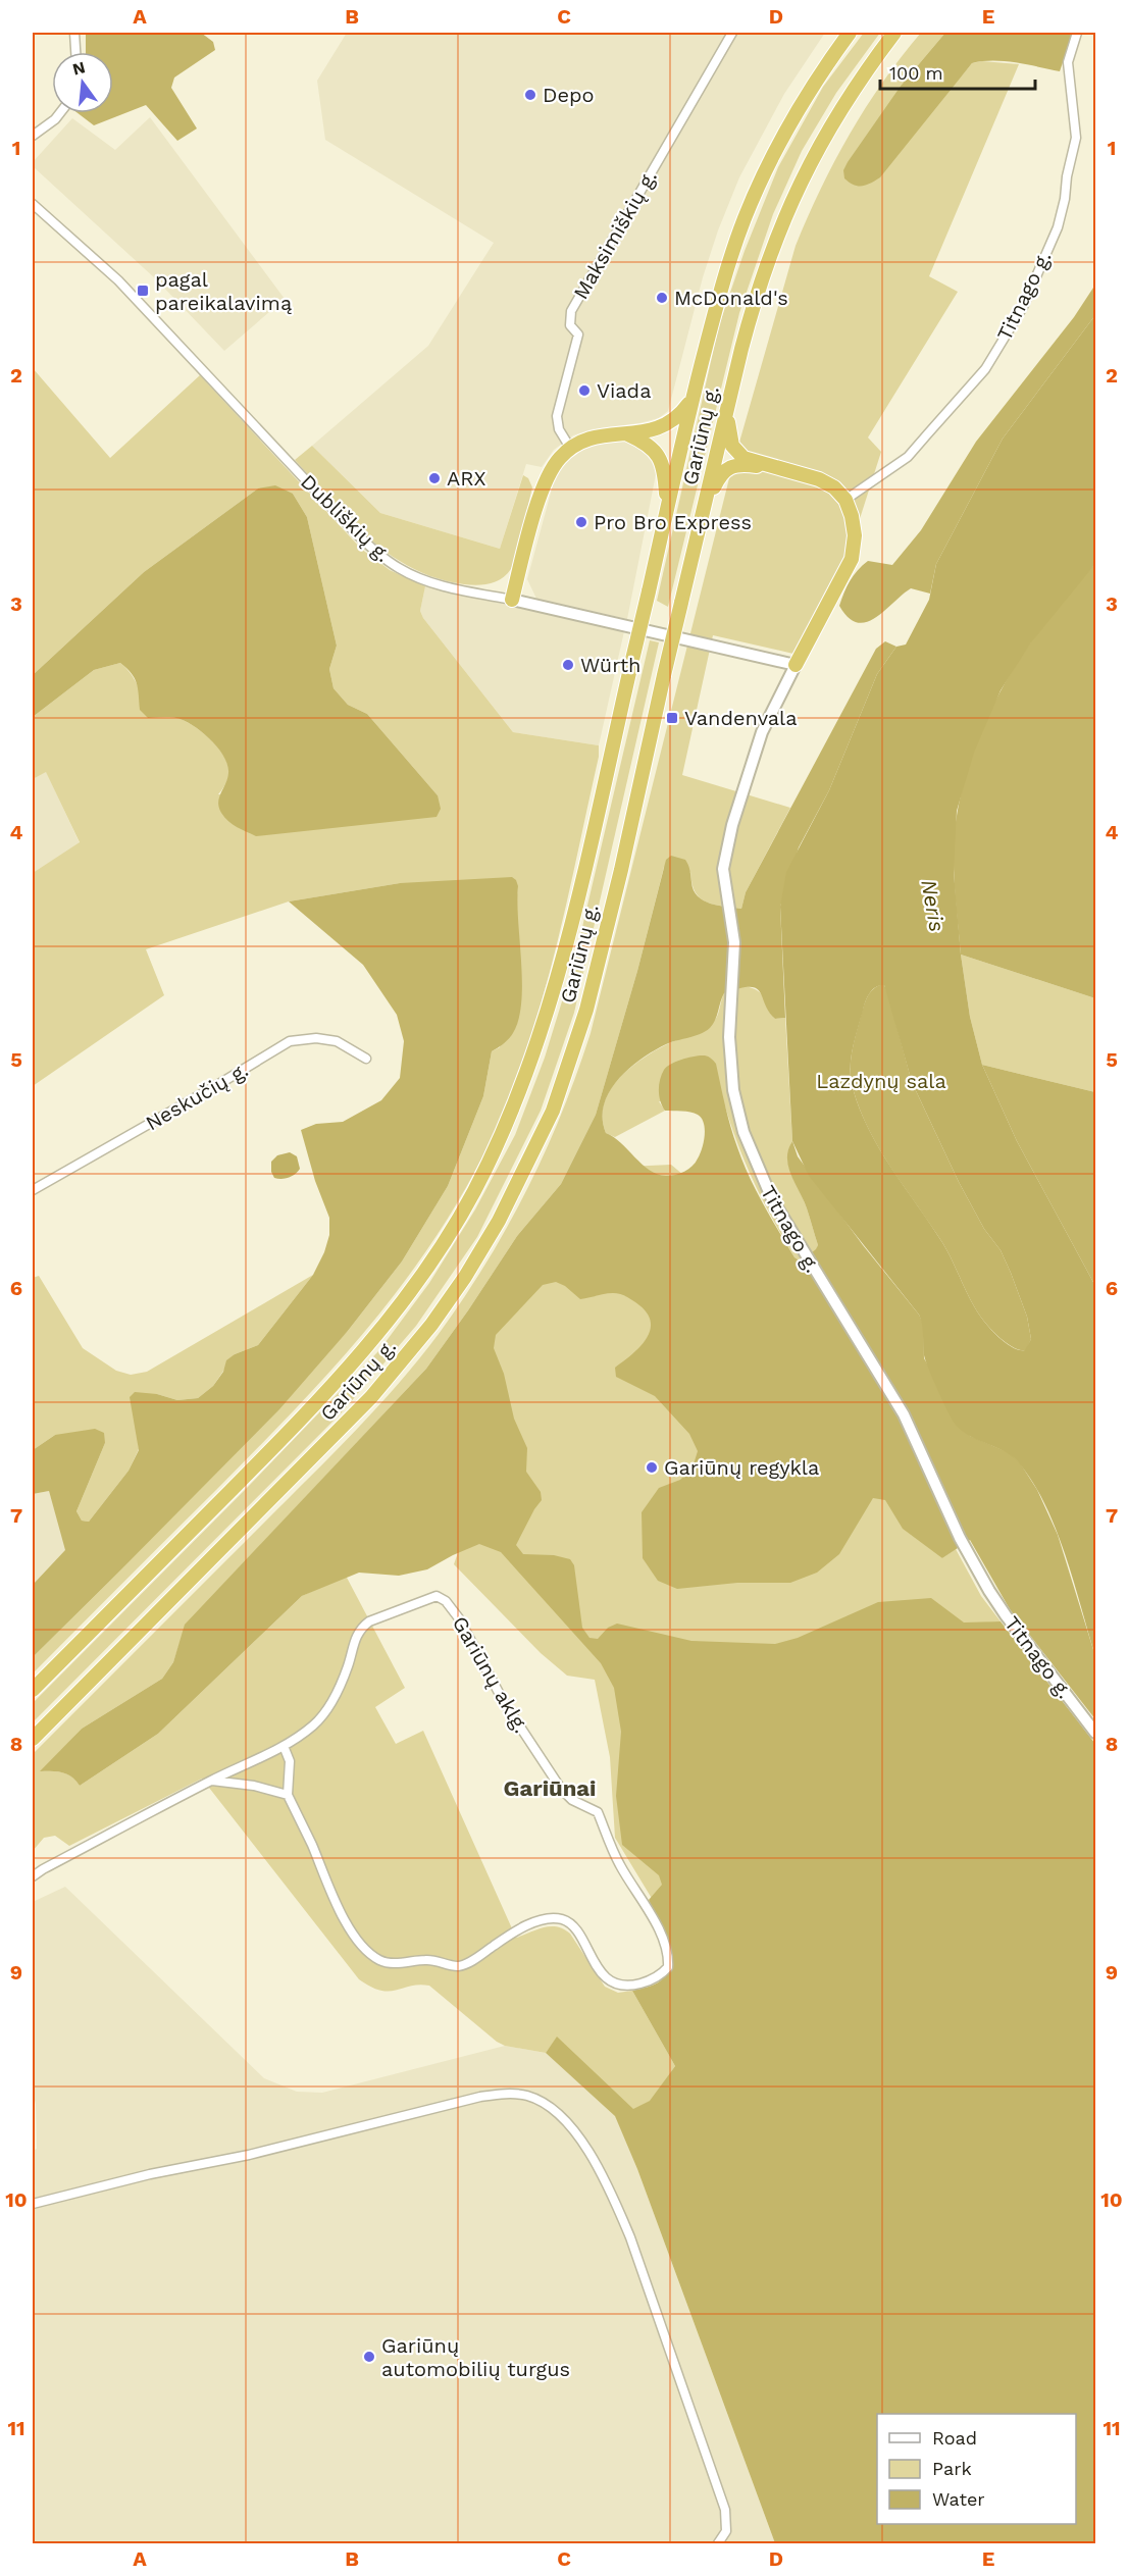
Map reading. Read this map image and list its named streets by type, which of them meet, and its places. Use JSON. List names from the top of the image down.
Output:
{
  "streets": {
    "highway": ["Gariūnų g."],
    "street": [
      "Maksimiškių g.",
      "Titnago g.",
      "Dubliškių g.",
      "Neskučių g.",
      "Gariūnų aklg."
    ]
  },
  "crossings": [
    ["Titnago g.", "Dubliškių g."]
  ],
  "districts": ["Gariūnai"],
  "water": ["Neris"],
  "parks": ["Lazdynų sala"],
  "places": {
    "other": [
      "Depo",
      "McDonald's",
      "Viada",
      "ARX",
      "Pro Bro Express",
      "Würth",
      "Gariūnų regykla",
      "Gariūnų automobilių turgus"
    ],
    "transit": ["pagal pareikalavimą", "Vandenvala"]
  },
  "legend": ["Road", "Park", "Water"],
  "scale_bar": "100 m",
  "north": "top",
  "grid": {
    "columns": [
      "A",
      "B",
      "C",
      "D",
      "E"
    ],
    "rows": [
      "1",
      "2",
      "3",
      "4",
      "5",
      "6",
      "7",
      "8",
      "9",
      "10",
      "11"
    ]
  }
}
